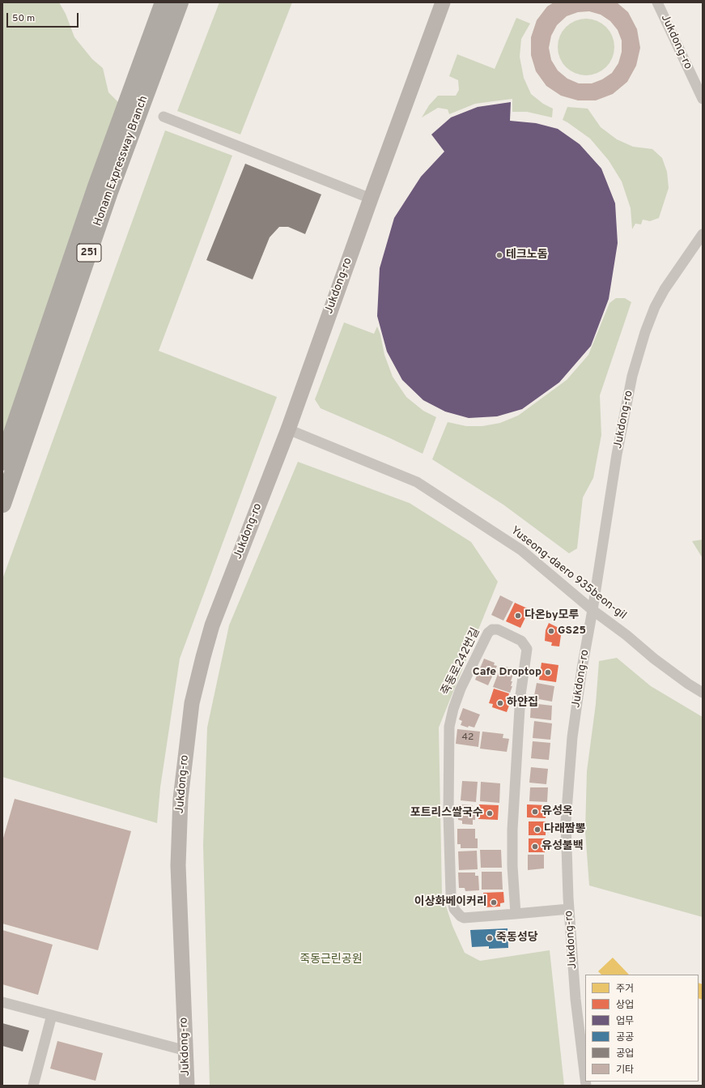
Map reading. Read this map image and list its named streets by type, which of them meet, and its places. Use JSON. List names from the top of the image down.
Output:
{
  "streets": {
    "highway": ["Honam Expressway Branch", "251"],
    "street": ["Jukdong-ro", "Yuseong-daero 935beon-gil", "죽동로242번길"]
  },
  "crossings": [
    ["Jukdong-ro", "Yuseong-daero 935beon-gil"],
    ["Jukdong-ro", "죽동로242번길"]
  ],
  "parks": ["죽동근린공원"],
  "places": [
    "테크노돔",
    "다온by모루",
    "GS25",
    "Cafe Droptop",
    "하얀집",
    "유성옥",
    "포트리스쌀국수",
    "다래짬뽕",
    "유성불백",
    "이상화베이커리",
    "죽동성당"
  ],
  "house_numbers": ["42"],
  "legend": [
    "주거",
    "상업",
    "업무",
    "공공",
    "공업",
    "기타"
  ],
  "scale_bar": "50 m"
}
